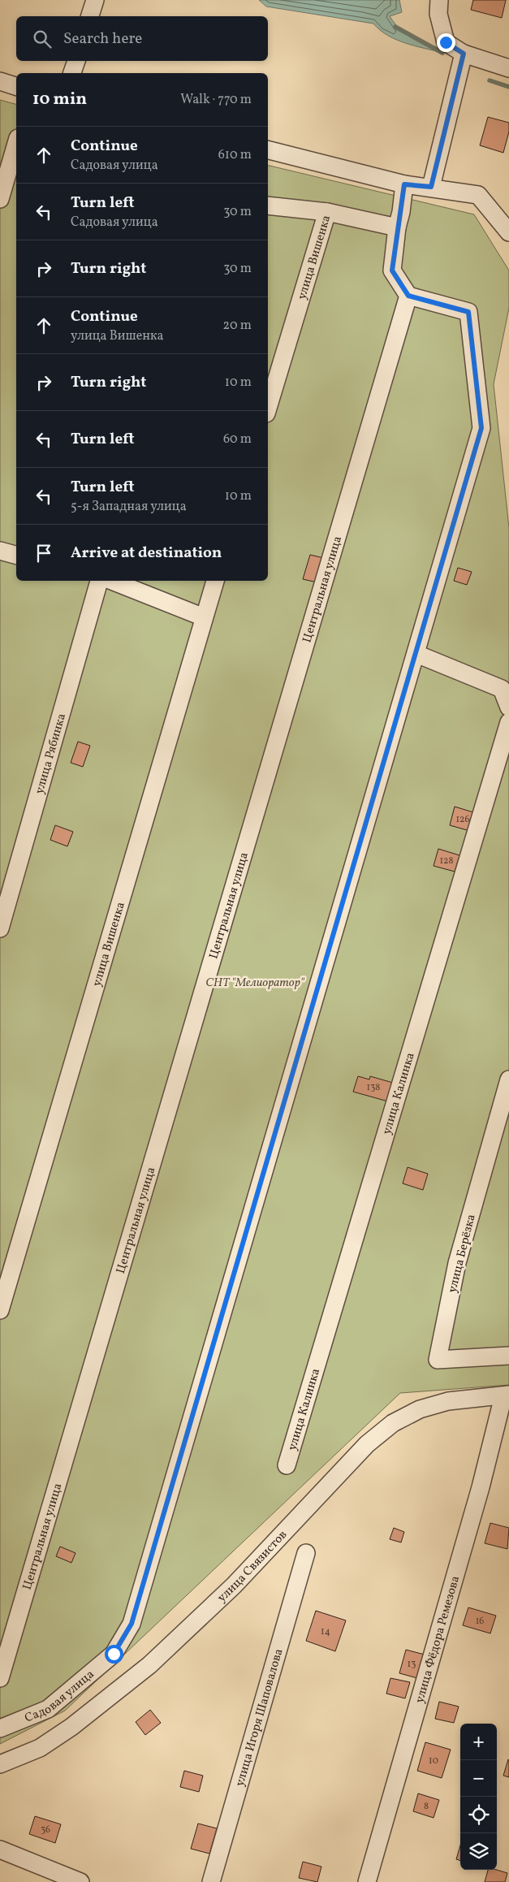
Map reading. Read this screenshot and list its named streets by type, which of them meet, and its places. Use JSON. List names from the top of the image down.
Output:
{
  "streets": {
    "street": [
      "улица Вишенка",
      "Центральная улица",
      "улица Рябинка",
      "улица Калинка",
      "улица Берёзка",
      "улица Связистов",
      "улица Фёдора Ремезова",
      "Садовая улица",
      "улица Игоря Шаповалова"
    ]
  },
  "crossings": [
    ["Центральная улица", "Садовая улица"],
    ["улица Связистов", "улица Фёдора Ремезова"]
  ],
  "parks": ["СНТ \"Мелиоратор\""],
  "house_numbers": [
    "126",
    "128",
    "138",
    "16",
    "14",
    "13",
    "10",
    "8",
    "36"
  ],
  "page": {
    "search": "Search here",
    "heading": ["10 min", "Walk · 770 m"],
    "list": [
      ["Continue", "Садовая улица", "610 m"],
      ["Turn left", "Садовая улица", "30 m"],
      ["Turn right", "30 m"],
      ["Continue", "улица Вишенка", "20 m"],
      ["Turn right", "10 m"],
      ["Turn left", "60 m"],
      ["Turn left", "5-я Западная улица", "10 m"],
      "Arrive at destination"
    ],
    "map_buttons": ["+", "−"]
  }
}
